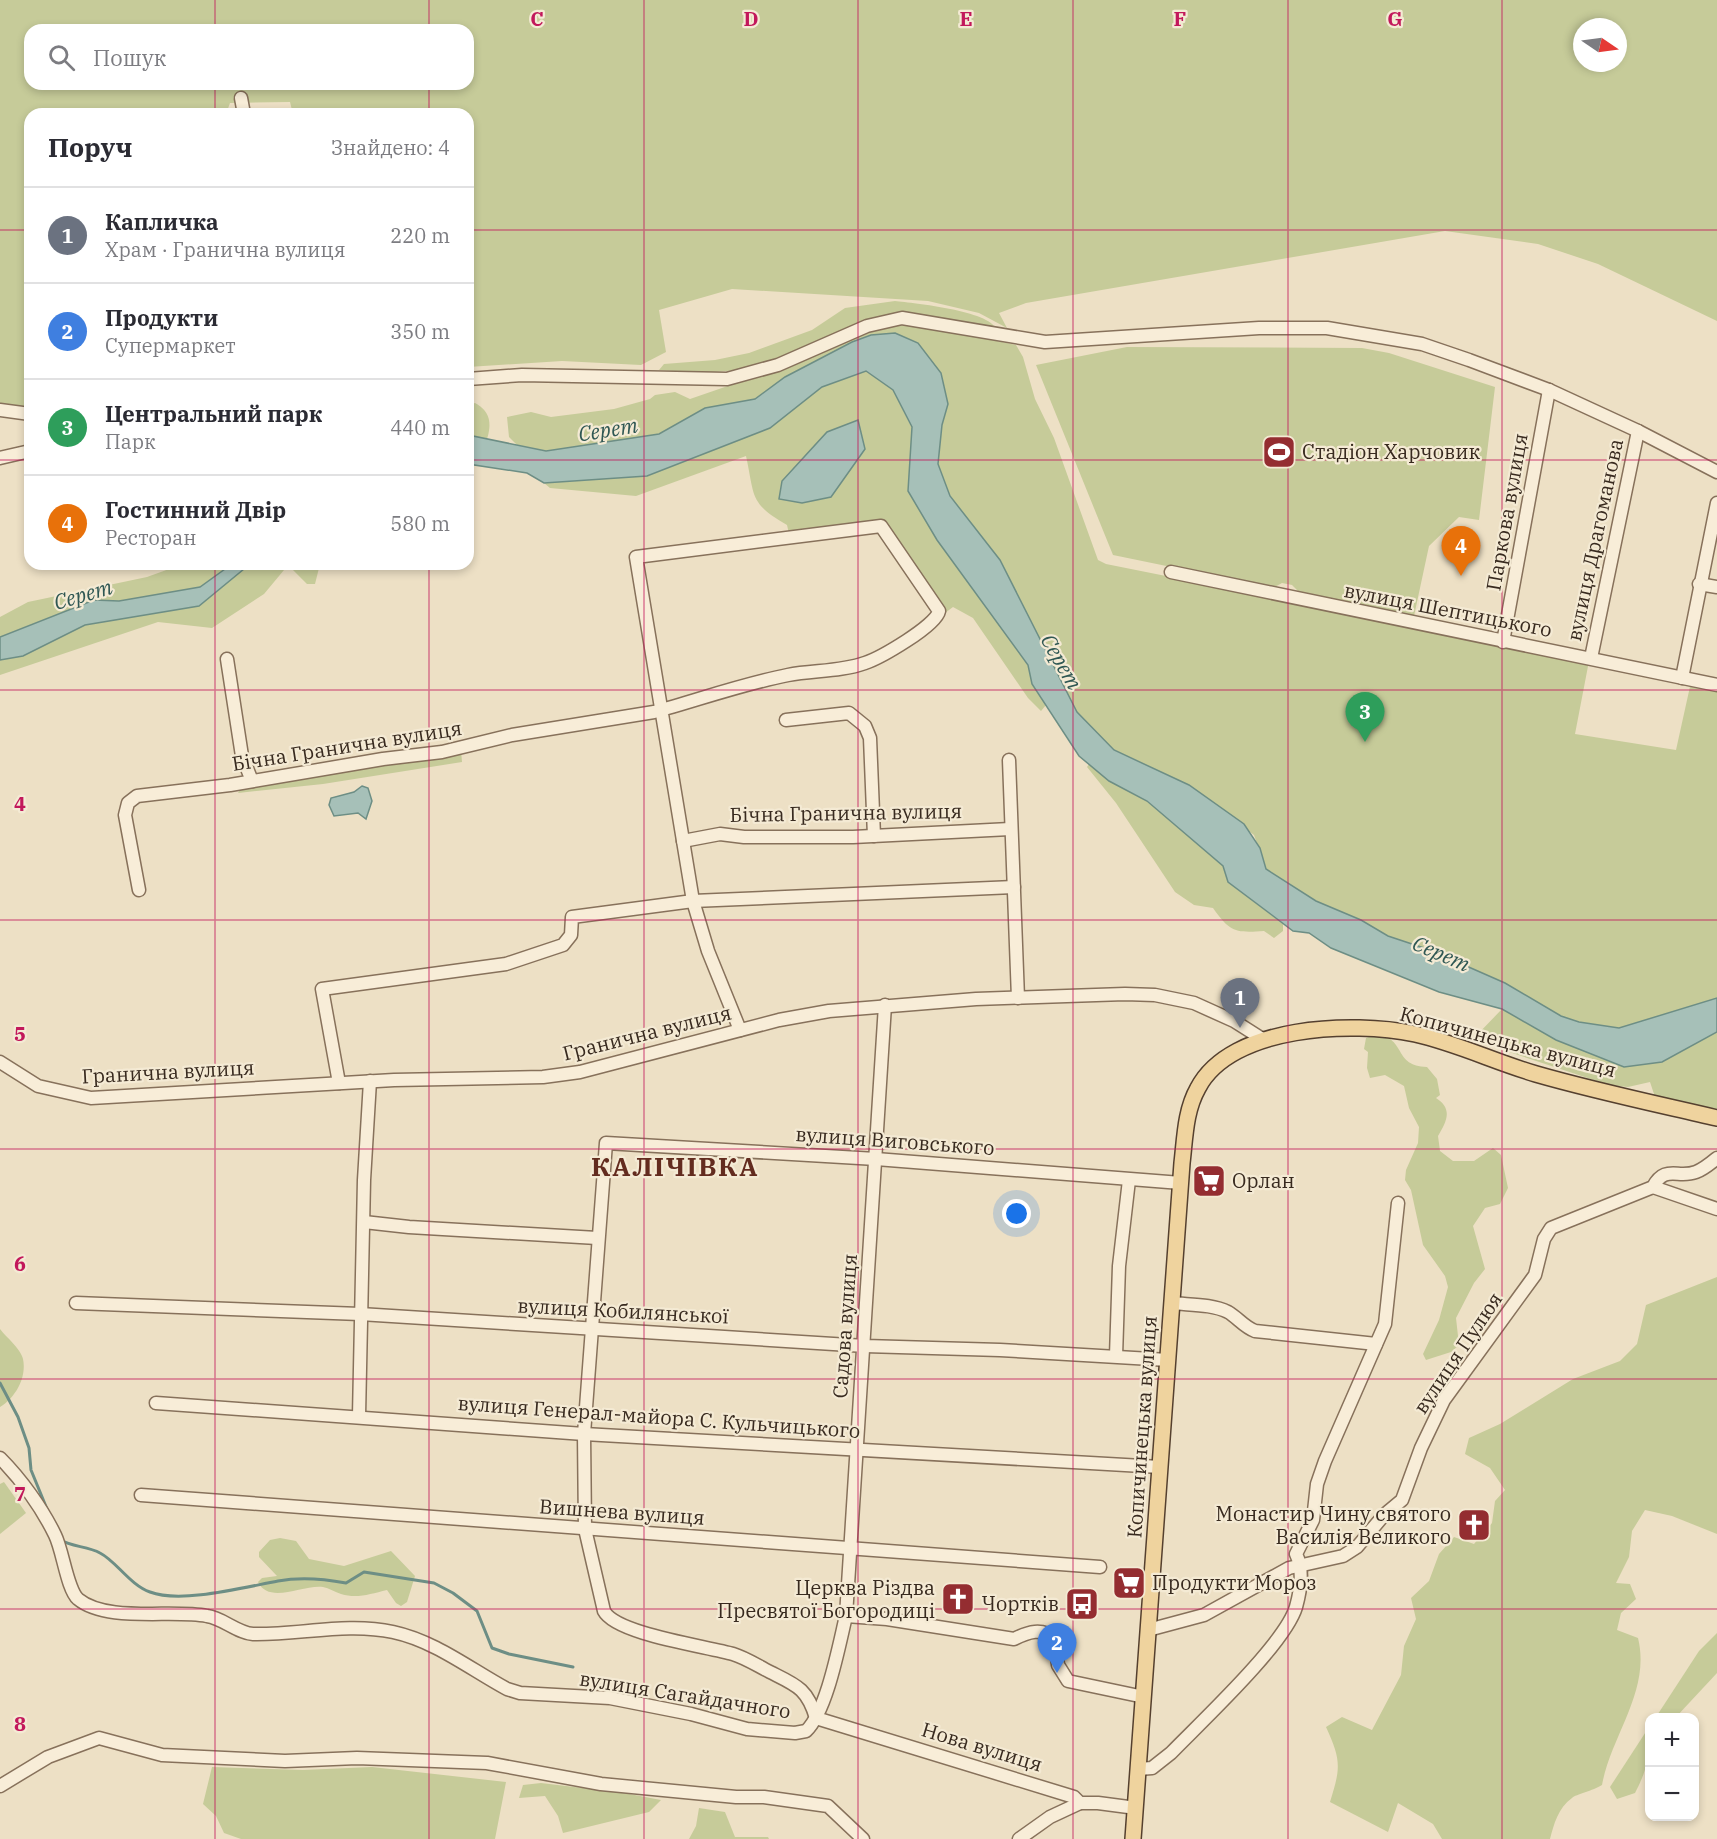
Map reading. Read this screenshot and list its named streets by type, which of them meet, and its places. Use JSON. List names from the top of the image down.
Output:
{
  "streets": {
    "main road": ["Копичинецька вулиця"],
    "street": [
      "Паркова вулиця",
      "вулиця Драгоманова",
      "вулиця Шептицького",
      "Бічна Гранична вулиця",
      "Гранична вулиця",
      "вулиця Виговського",
      "вулиця Кобилянської",
      "Садова вулиця",
      "вулиця Пулюя",
      "вулиця Генерал-майора С. Кульчицького",
      "Вишнева вулиця",
      "вулиця Сагайдачного",
      "Нова вулиця"
    ]
  },
  "crossings": [
    ["Паркова вулиця", "вулиця Шептицького"],
    ["вулиця Драгоманова", "вулиця Шептицького"],
    ["Гранична вулиця", "Копичинецька вулиця"],
    ["Гранична вулиця", "Садова вулиця"],
    ["Копичинецька вулиця", "вулиця Виговського"],
    ["Копичинецька вулиця", "вулиця Кобилянської"],
    ["Копичинецька вулиця", "вулиця Пулюя"],
    ["Копичинецька вулиця", "вулиця Генерал-майора С. Кульчицького"],
    ["Копичинецька вулиця", "Нова вулиця"],
    ["вулиця Виговського", "Садова вулиця"],
    ["вулиця Кобилянської", "Садова вулиця"],
    ["Садова вулиця", "вулиця Генерал-майора С. Кульчицького"],
    ["Садова вулиця", "Вишнева вулиця"],
    ["Садова вулиця", "вулиця Сагайдачного"],
    ["Садова вулиця", "Нова вулиця"],
    ["вулиця Сагайдачного", "Нова вулиця"]
  ],
  "districts": ["КАЛІЧІВКА"],
  "water": ["Серет"],
  "places": {
    "sports": ["Стадіон Харчовик"],
    "supermarket": ["Орлан", "Продукти Мороз"],
    "church": ["Монастир Чину святого Василія Великого", "Церква Різдва Пресвятої Богородиці"],
    "bus stop": ["Чортків"]
  },
  "north": "right",
  "page": {
    "search": "Пошук",
    "heading": ["Поруч", "Знайдено: 4"],
    "list": [
      {
        "mark": "1",
        "name": "Капличка",
        "note": "Храм · Гранична вулиця",
        "value": "220 m"
      },
      {
        "mark": "2",
        "name": "Продукти",
        "note": "Супермаркет",
        "value": "350 m"
      },
      {
        "mark": "3",
        "name": "Центральний парк",
        "note": "Парк",
        "value": "440 m"
      },
      {
        "mark": "4",
        "name": "Гостинний Двір",
        "note": "Ресторан",
        "value": "580 m"
      }
    ],
    "pins": [
      "4",
      "3",
      "1",
      "2"
    ],
    "map_buttons": ["+", "−"]
  },
  "grid": {
    "columns": [
      "C",
      "D",
      "E",
      "F",
      "G"
    ],
    "rows": [
      "4",
      "5",
      "6",
      "7",
      "8"
    ]
  }
}
